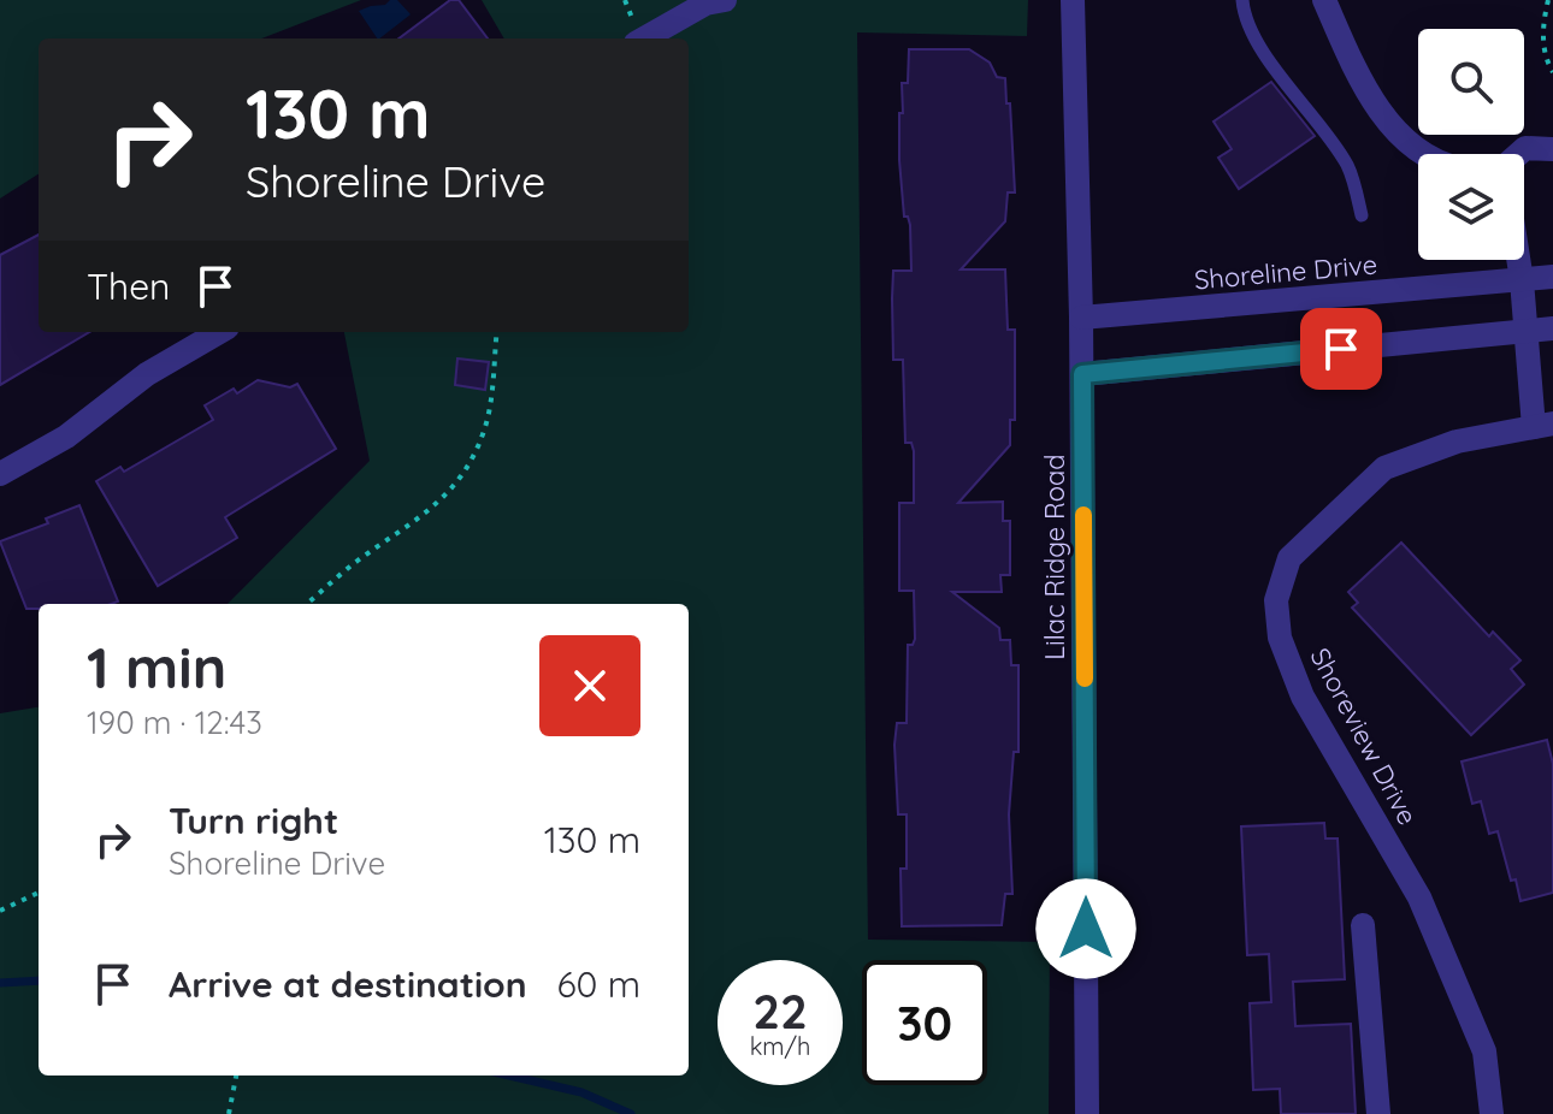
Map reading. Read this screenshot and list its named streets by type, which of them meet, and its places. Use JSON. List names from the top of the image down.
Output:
{
  "streets": {
    "street": ["Shoreline Drive", "Lilac Ridge Road", "Shoreview Drive"]
  },
  "crossings": [
    ["Shoreline Drive", "Lilac Ridge Road"]
  ],
  "page": {
    "turn": ["130 m", "Shoreline Drive"],
    "then": "Then",
    "heading": ["1 min", "190 m · 12:43"],
    "list": [
      {
        "name": "Turn right",
        "note": "Shoreline Drive",
        "value": "130 m"
      },
      {
        "name": "Arrive at destination",
        "value": "60 m"
      }
    ],
    "speed": "22 km/h",
    "limit": "30"
  }
}
